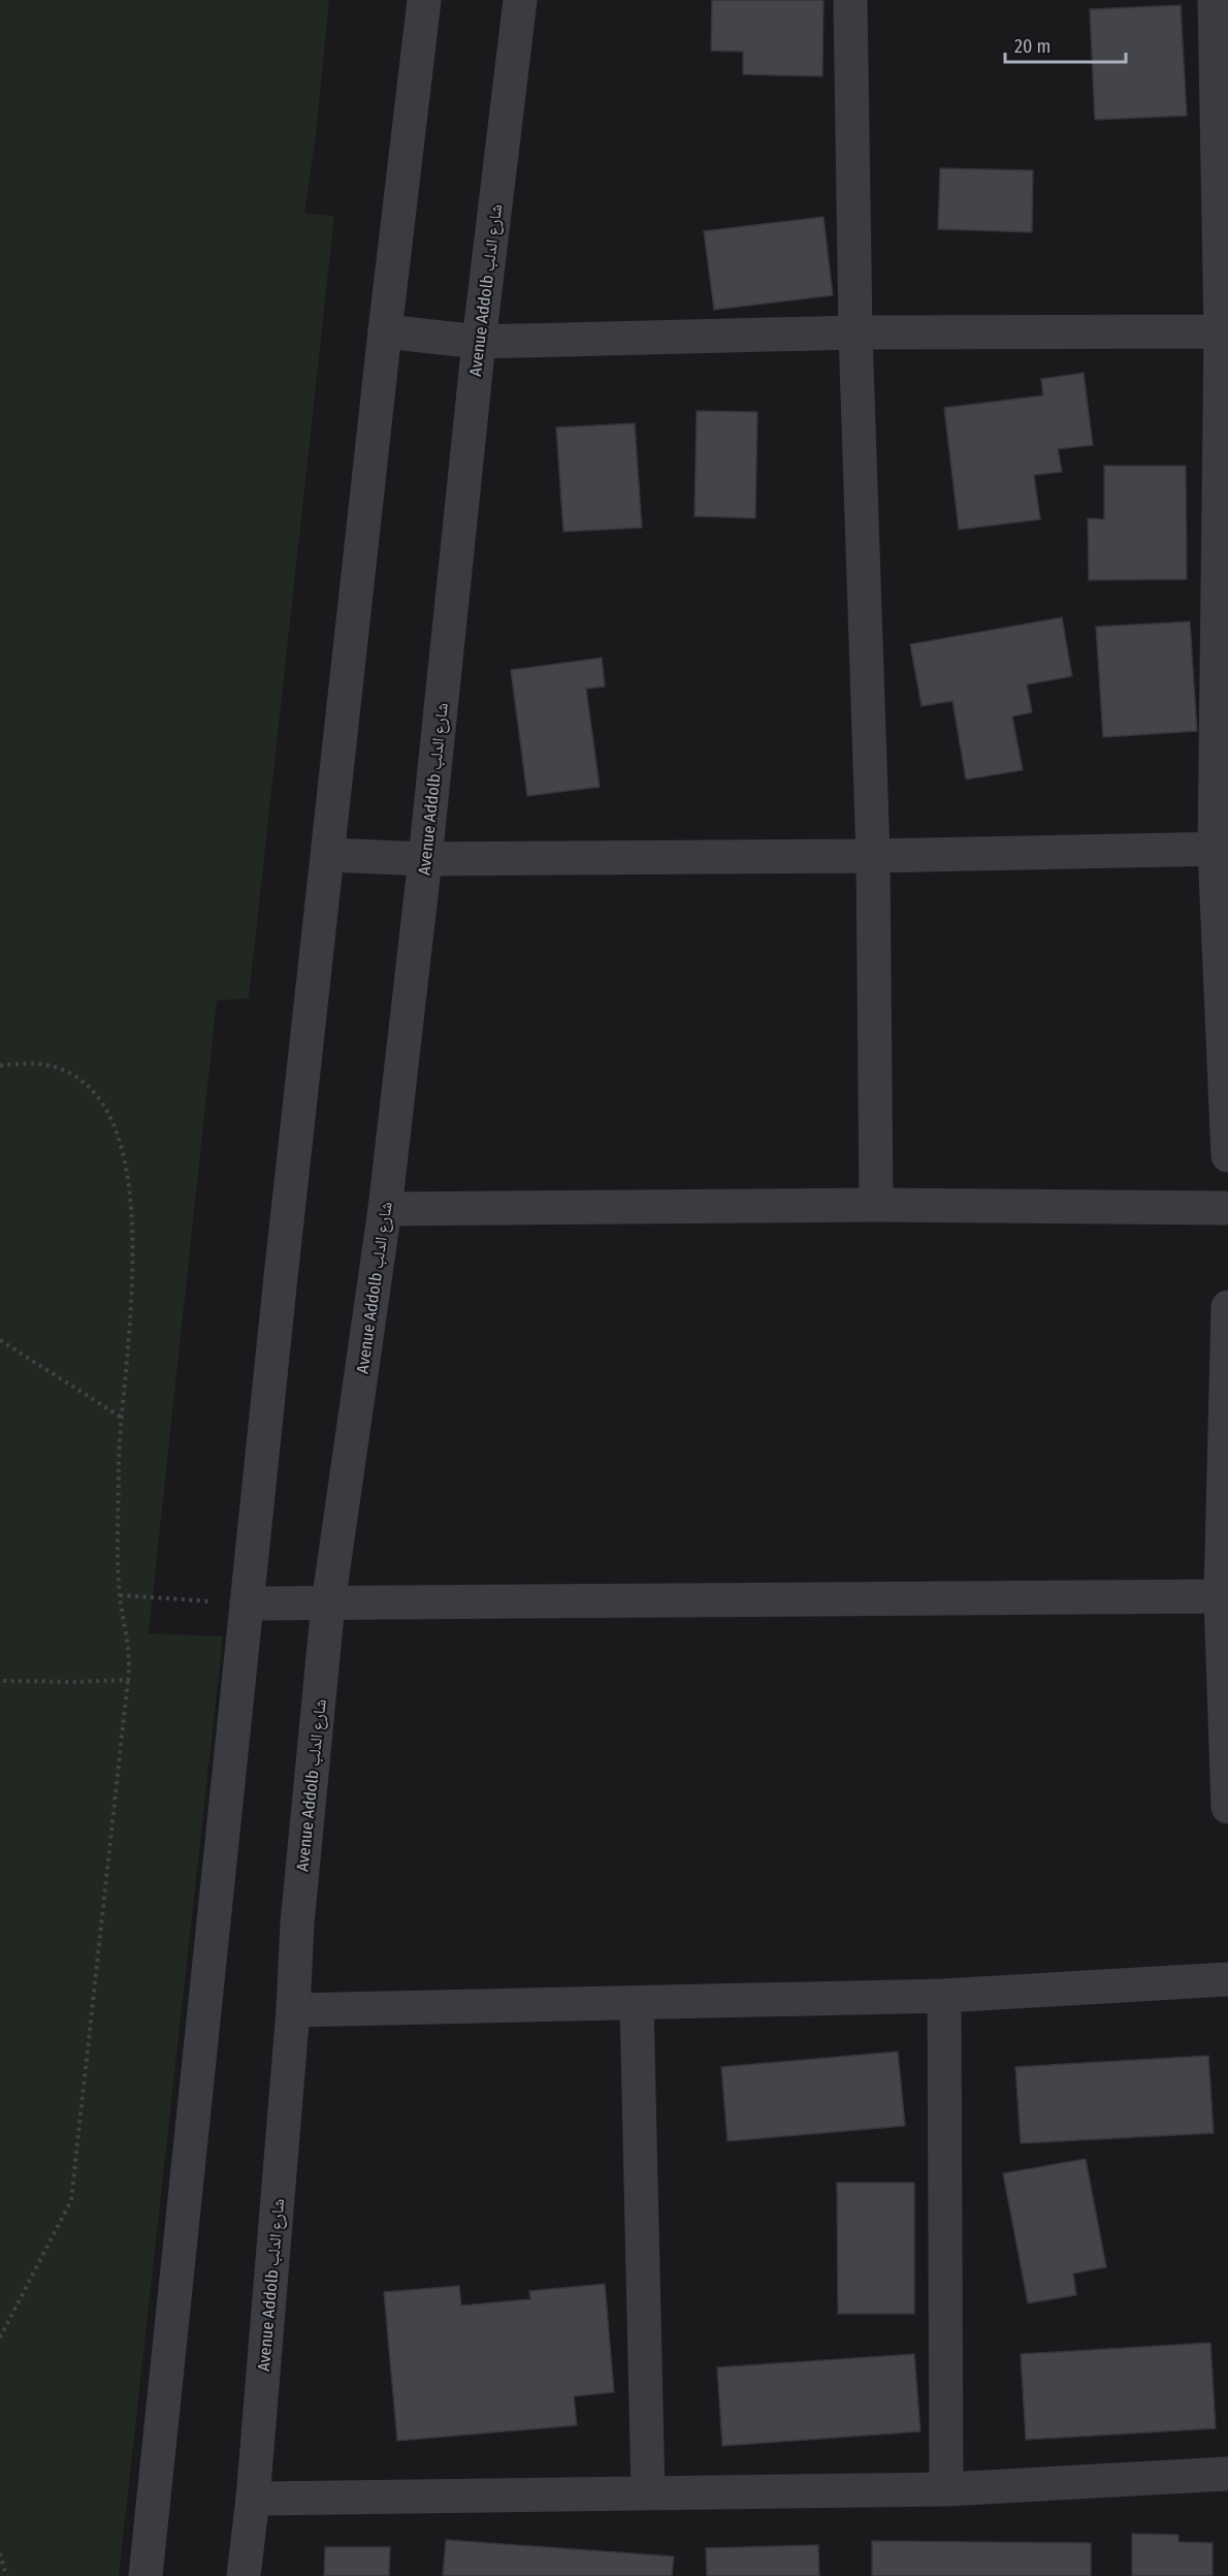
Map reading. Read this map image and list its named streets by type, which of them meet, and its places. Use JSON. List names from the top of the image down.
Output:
{
  "streets": {
    "street": ["Avenue Addolb شارع الدلب"]
  },
  "scale_bar": "20 m"
}
